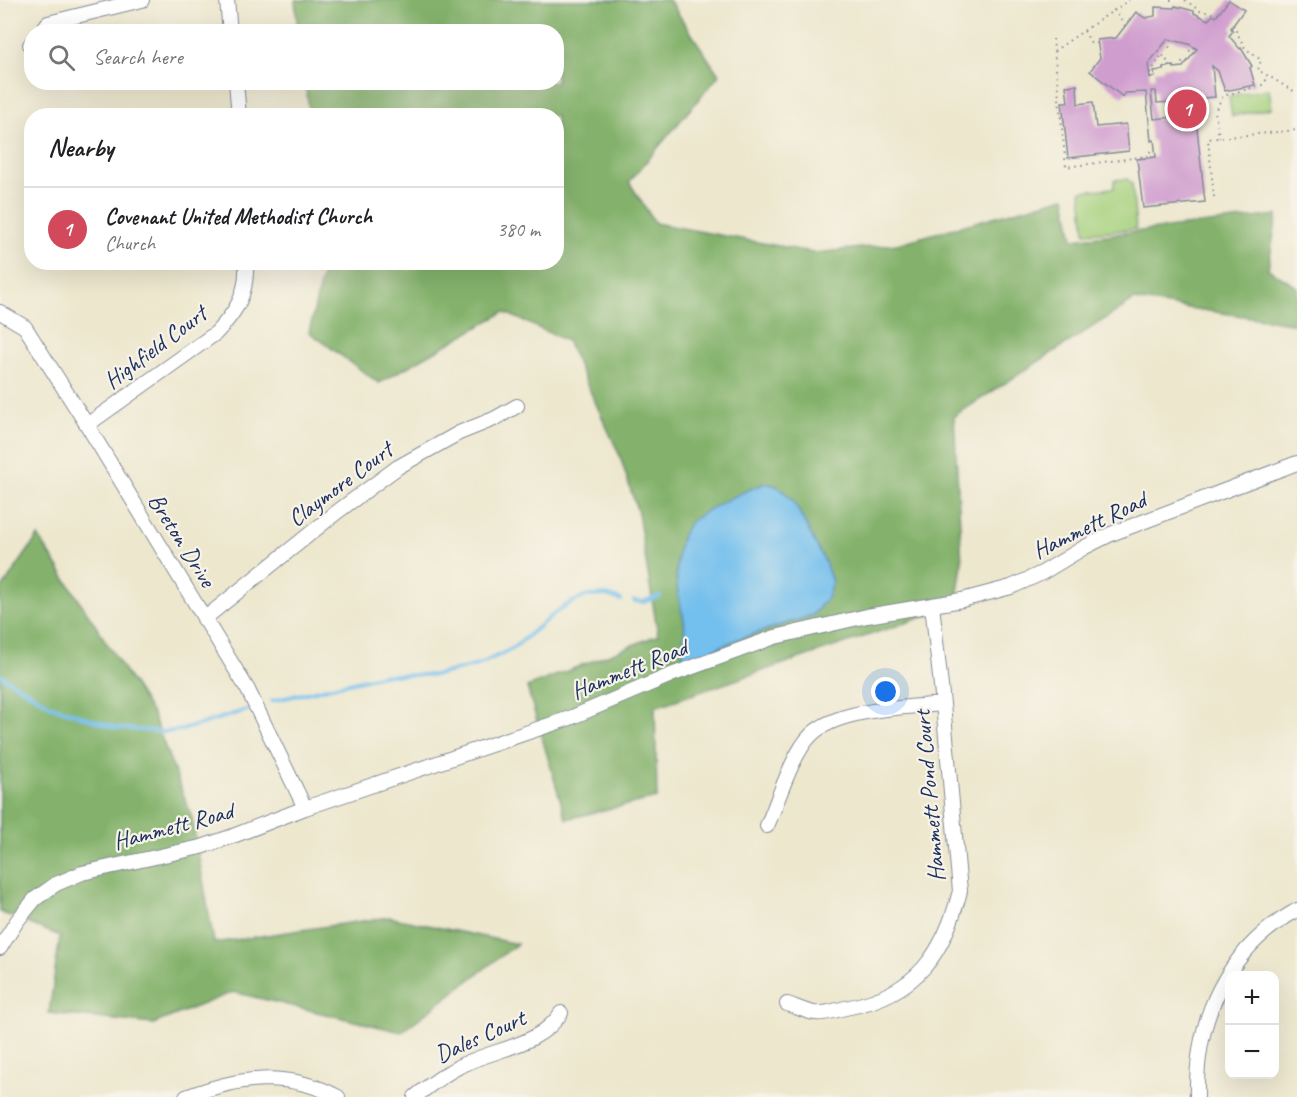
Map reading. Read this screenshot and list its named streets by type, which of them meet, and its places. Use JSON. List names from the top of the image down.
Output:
{
  "streets": {
    "street": [
      "Highfield Court",
      "Claymore Court",
      "Hammett Road",
      "Breton Drive",
      "Hammett Pond Court",
      "Dales Court"
    ]
  },
  "crossings": [
    ["Highfield Court", "Breton Drive"],
    ["Claymore Court", "Breton Drive"],
    ["Hammett Road", "Breton Drive"],
    ["Hammett Road", "Hammett Pond Court"]
  ],
  "page": {
    "search": "Search here",
    "pins": "1",
    "heading": "Nearby",
    "list": [
      {
        "mark": "1",
        "name": "Covenant United Methodist Church",
        "note": "Church",
        "value": "380 m"
      }
    ],
    "map_buttons": ["+", "−"]
  }
}
